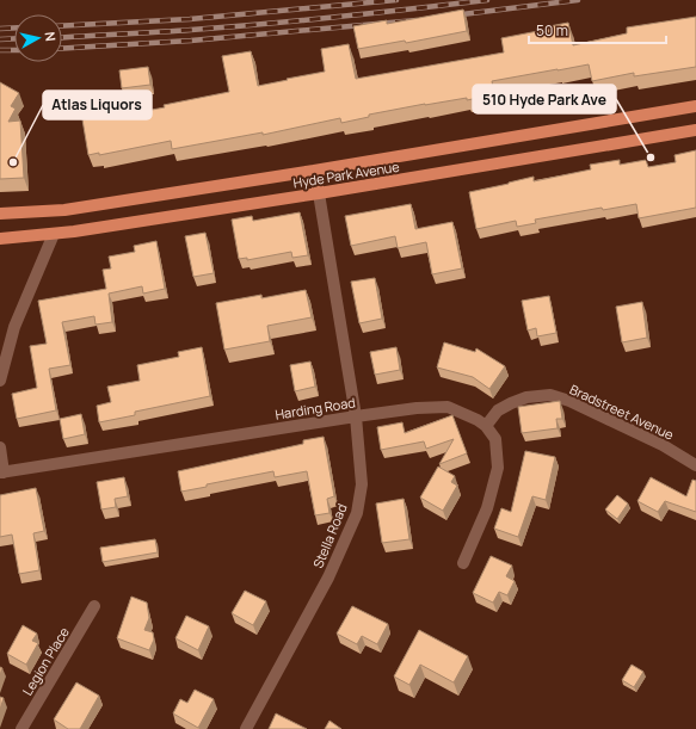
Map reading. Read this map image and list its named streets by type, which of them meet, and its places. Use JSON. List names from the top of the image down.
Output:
{
  "streets": {
    "main road": ["Hyde Park Avenue"],
    "street": [
      "Harding Road",
      "Bradstreet Avenue",
      "Stella Road",
      "Legion Place"
    ]
  },
  "crossings": [
    ["Hyde Park Avenue", "Stella Road"],
    ["Harding Road", "Bradstreet Avenue"],
    ["Harding Road", "Stella Road"]
  ],
  "places": ["510 Hyde Park Ave", "Atlas Liquors"],
  "scale_bar": "50 m",
  "north": "right"
}
